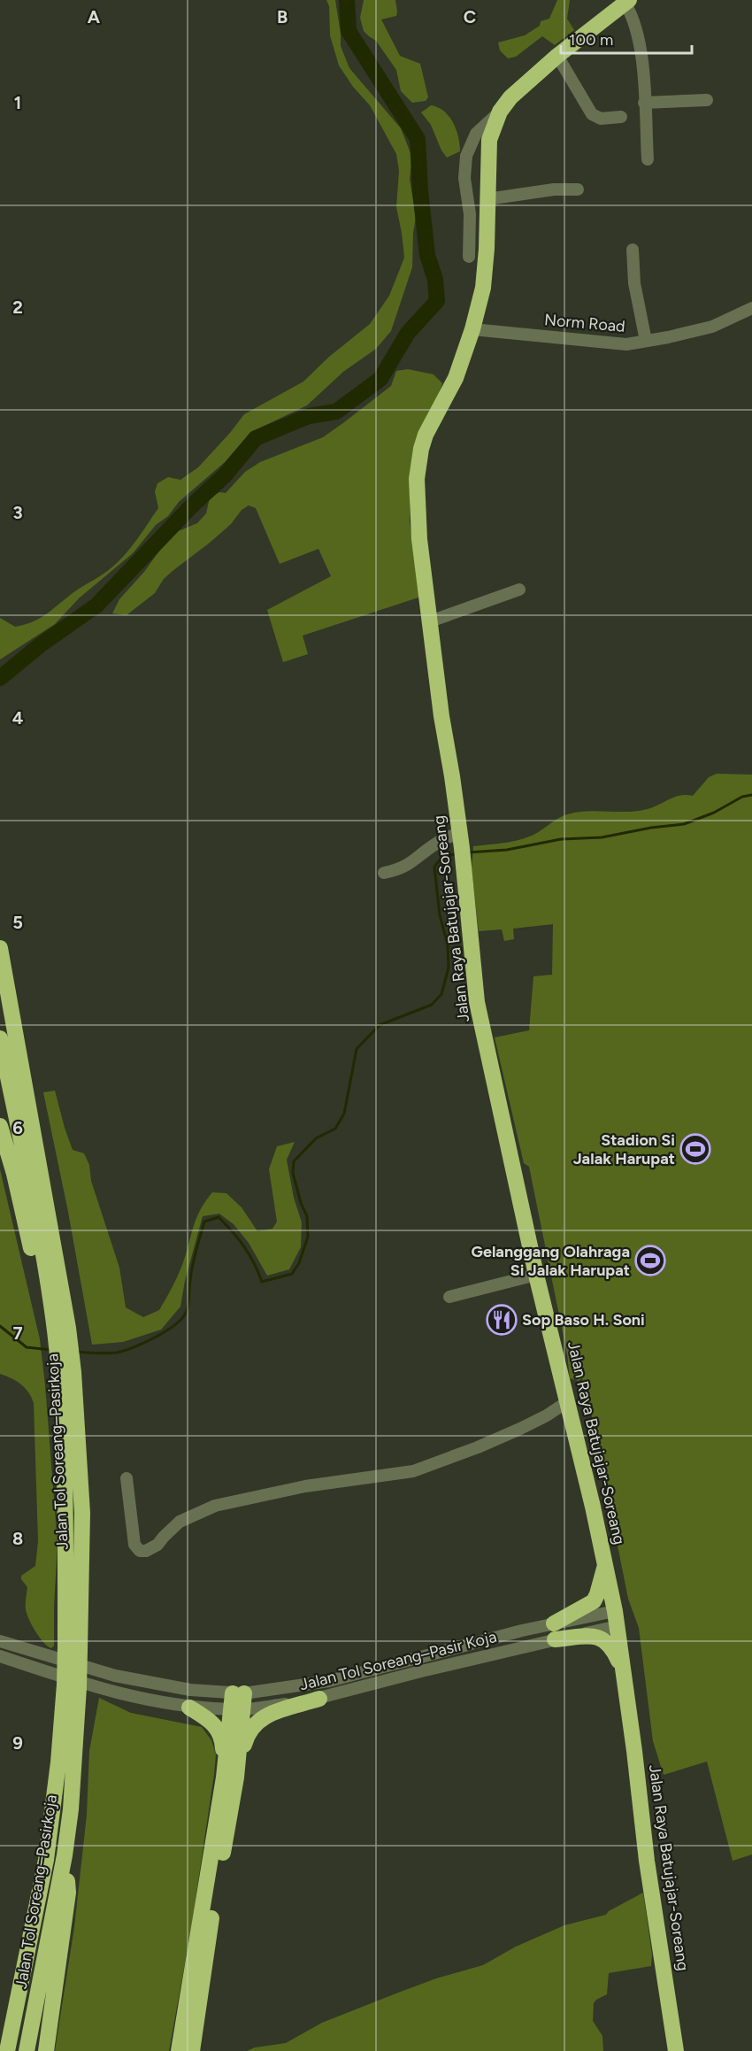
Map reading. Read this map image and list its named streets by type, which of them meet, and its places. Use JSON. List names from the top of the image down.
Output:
{
  "streets": {
    "highway": ["Jalan Raya Batujajar-Soreang", "Jalan Tol Soreang–Pasirkoja"],
    "street": ["Norm Road", "Jalan Tol Soreang–Pasir Koja"]
  },
  "crossings": [
    ["Norm Road", "Jalan Raya Batujajar-Soreang"],
    ["Jalan Raya Batujajar-Soreang", "Jalan Tol Soreang–Pasir Koja"]
  ],
  "places": {
    "sports": ["Stadion Si Jalak Harupat", "Gelanggang Olahraga Si Jalak Harupat"],
    "restaurant": ["Sop Baso H. Soni"]
  },
  "scale_bar": "100 m",
  "grid": {
    "columns": ["A", "B", "C"],
    "rows": [
      "1",
      "2",
      "3",
      "4",
      "5",
      "6",
      "7",
      "8",
      "9"
    ]
  }
}
